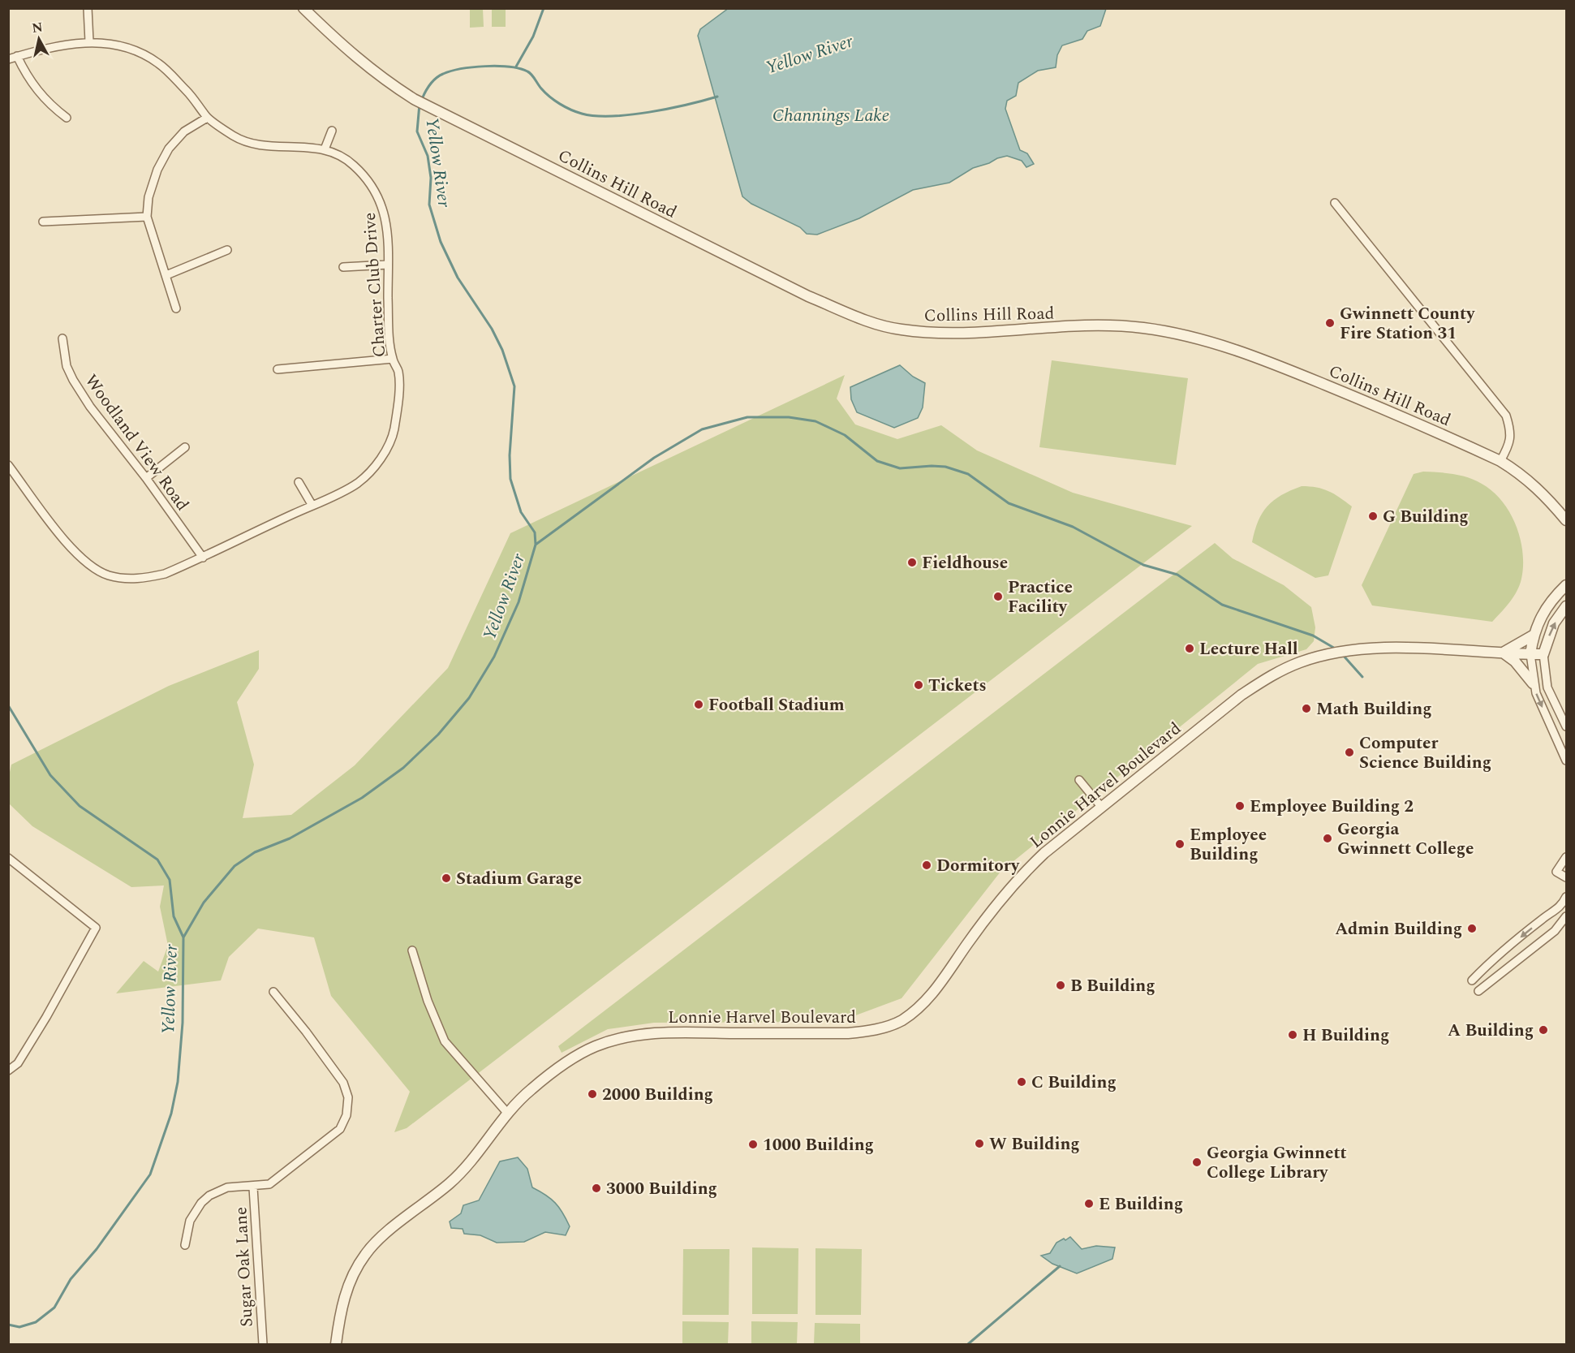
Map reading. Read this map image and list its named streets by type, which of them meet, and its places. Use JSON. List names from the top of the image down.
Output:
{
  "streets": {
    "street": [
      "Collins Hill Road",
      "Charter Club Drive",
      "Woodland View Road",
      "Lonnie Harvel Boulevard",
      "Sugar Oak Lane"
    ]
  },
  "crossings": [
    ["Charter Club Drive", "Woodland View Road"]
  ],
  "water": ["Yellow River", "Channings Lake"],
  "places": [
    "Gwinnett County Fire Station 31",
    "G Building",
    "Fieldhouse",
    "Practice Facility",
    "Lecture Hall",
    "Tickets",
    "Football Stadium",
    "Math Building",
    "Computer Science Building",
    "Employee Building 2",
    "Georgia Gwinnett College",
    "Employee Building",
    "Dormitory",
    "Stadium Garage",
    "Admin Building",
    "B Building",
    "A Building",
    "H Building",
    "C Building",
    "2000 Building",
    "W Building",
    "1000 Building",
    "Georgia Gwinnett College Library",
    "3000 Building",
    "E Building"
  ],
  "north": "top"
}
